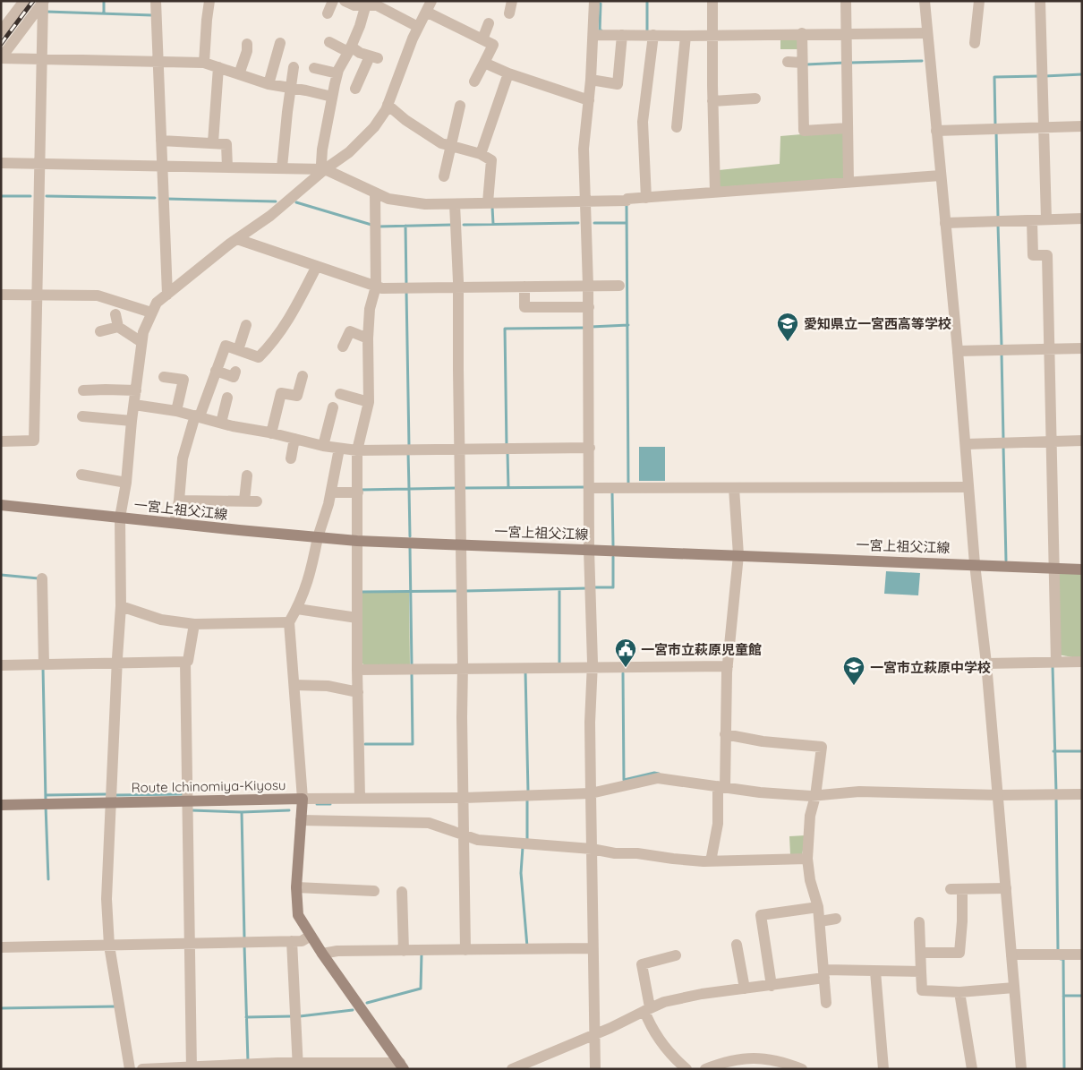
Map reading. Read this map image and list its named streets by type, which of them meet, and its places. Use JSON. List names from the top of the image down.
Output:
{
  "streets": {
    "main road": ["一宮上祖父江線", "Route Ichinomiya-Kiyosu"]
  },
  "places": {
    "school or university": ["愛知県立一宮西高等学校", "一宮市立萩原中学校"],
    "public building": ["一宮市立萩原児童館"]
  }
}
